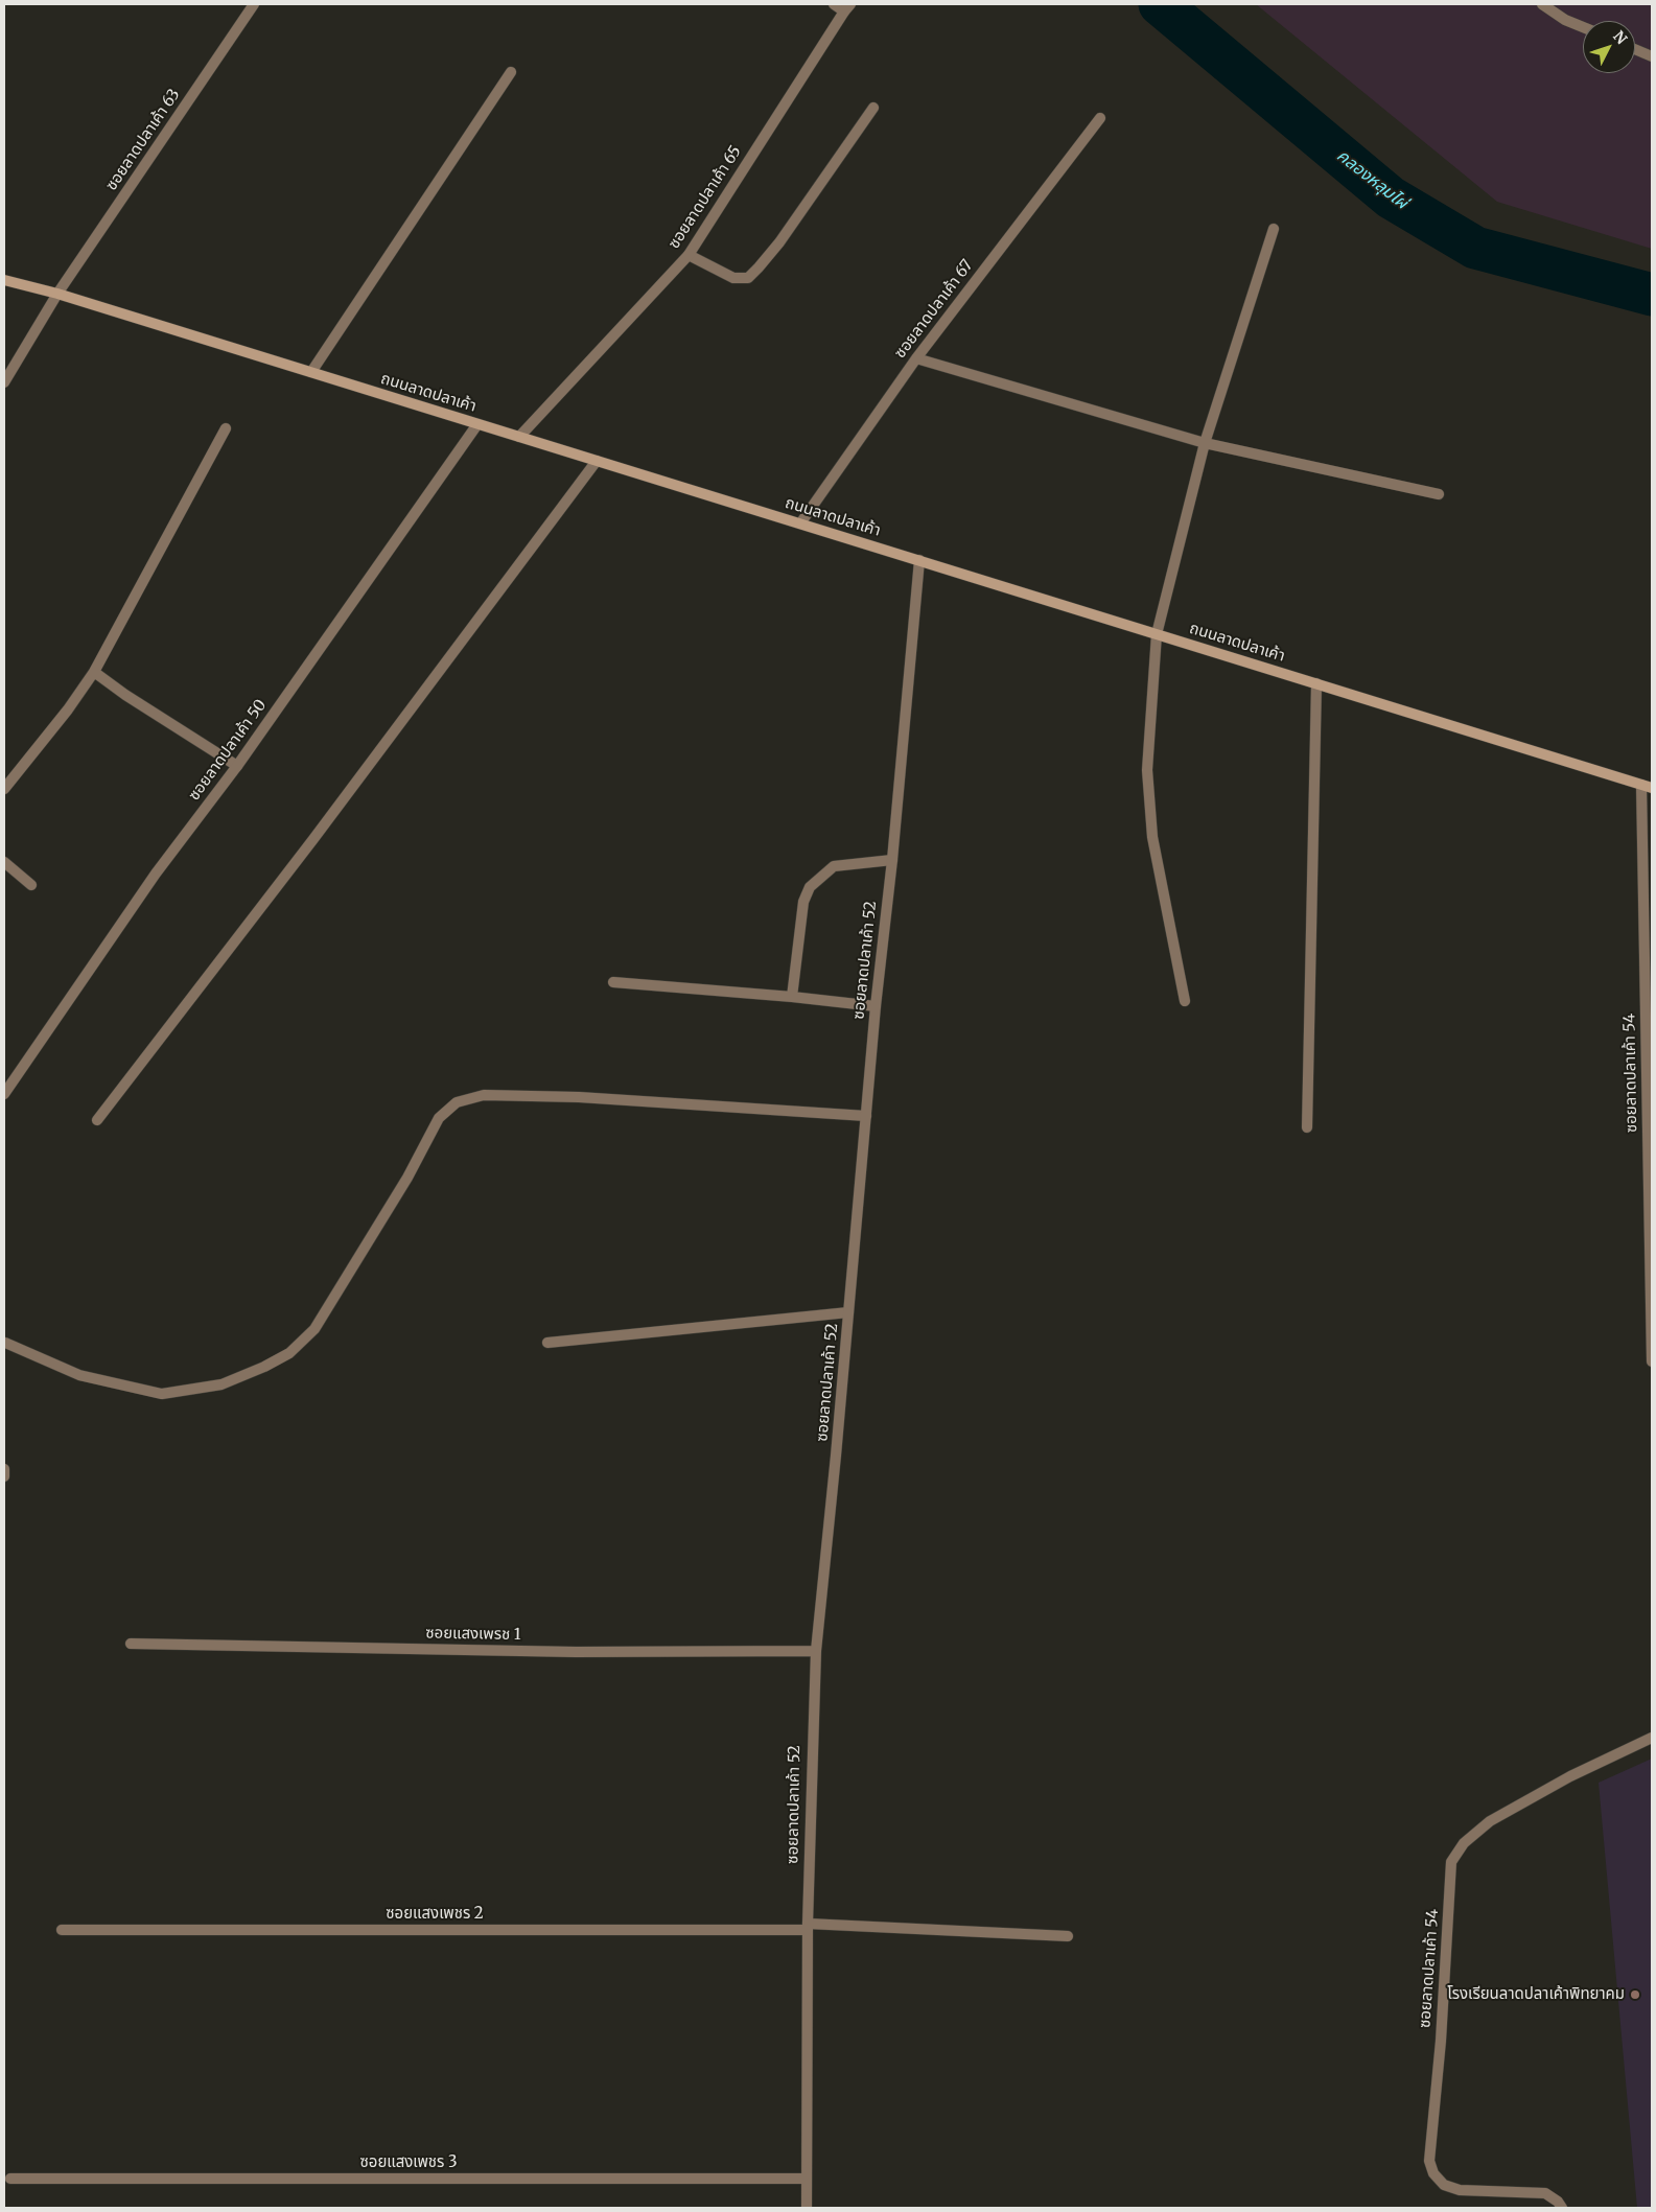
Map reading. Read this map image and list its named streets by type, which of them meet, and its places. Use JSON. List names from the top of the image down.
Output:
{
  "streets": {
    "main road": ["ถนนลาดปลาเค้า"],
    "street": [
      "ซอยลาดปลาเค้า 63",
      "ซอยลาดปลาเค้า 65",
      "ซอยลาดปลาเค้า 67",
      "ซอยลาดปลาเค้า 50",
      "ซอยลาดปลาเค้า 52",
      "ซอยลาดปลาเค้า 54",
      "ซอยแสงเพรช 1",
      "ซอยแสงเพชร 2",
      "ซอยแสงเพชร 3"
    ]
  },
  "crossings": [
    ["ซอยลาดปลาเค้า 63", "ถนนลาดปลาเค้า"],
    ["ซอยลาดปลาเค้า 65", "ถนนลาดปลาเค้า"],
    ["ซอยลาดปลาเค้า 67", "ถนนลาดปลาเค้า"],
    ["ถนนลาดปลาเค้า", "ซอยลาดปลาเค้า 50"],
    ["ถนนลาดปลาเค้า", "ซอยลาดปลาเค้า 52"],
    ["ถนนลาดปลาเค้า", "ซอยลาดปลาเค้า 54"],
    ["ซอยลาดปลาเค้า 52", "ซอยแสงเพรช 1"],
    ["ซอยลาดปลาเค้า 52", "ซอยแสงเพชร 2"],
    ["ซอยลาดปลาเค้า 52", "ซอยแสงเพชร 3"]
  ],
  "water": ["คลองหลุมไผ่"],
  "places": ["โรงเรียนลาดปลาเค้าพิทยาคม"],
  "north": "top right"
}
